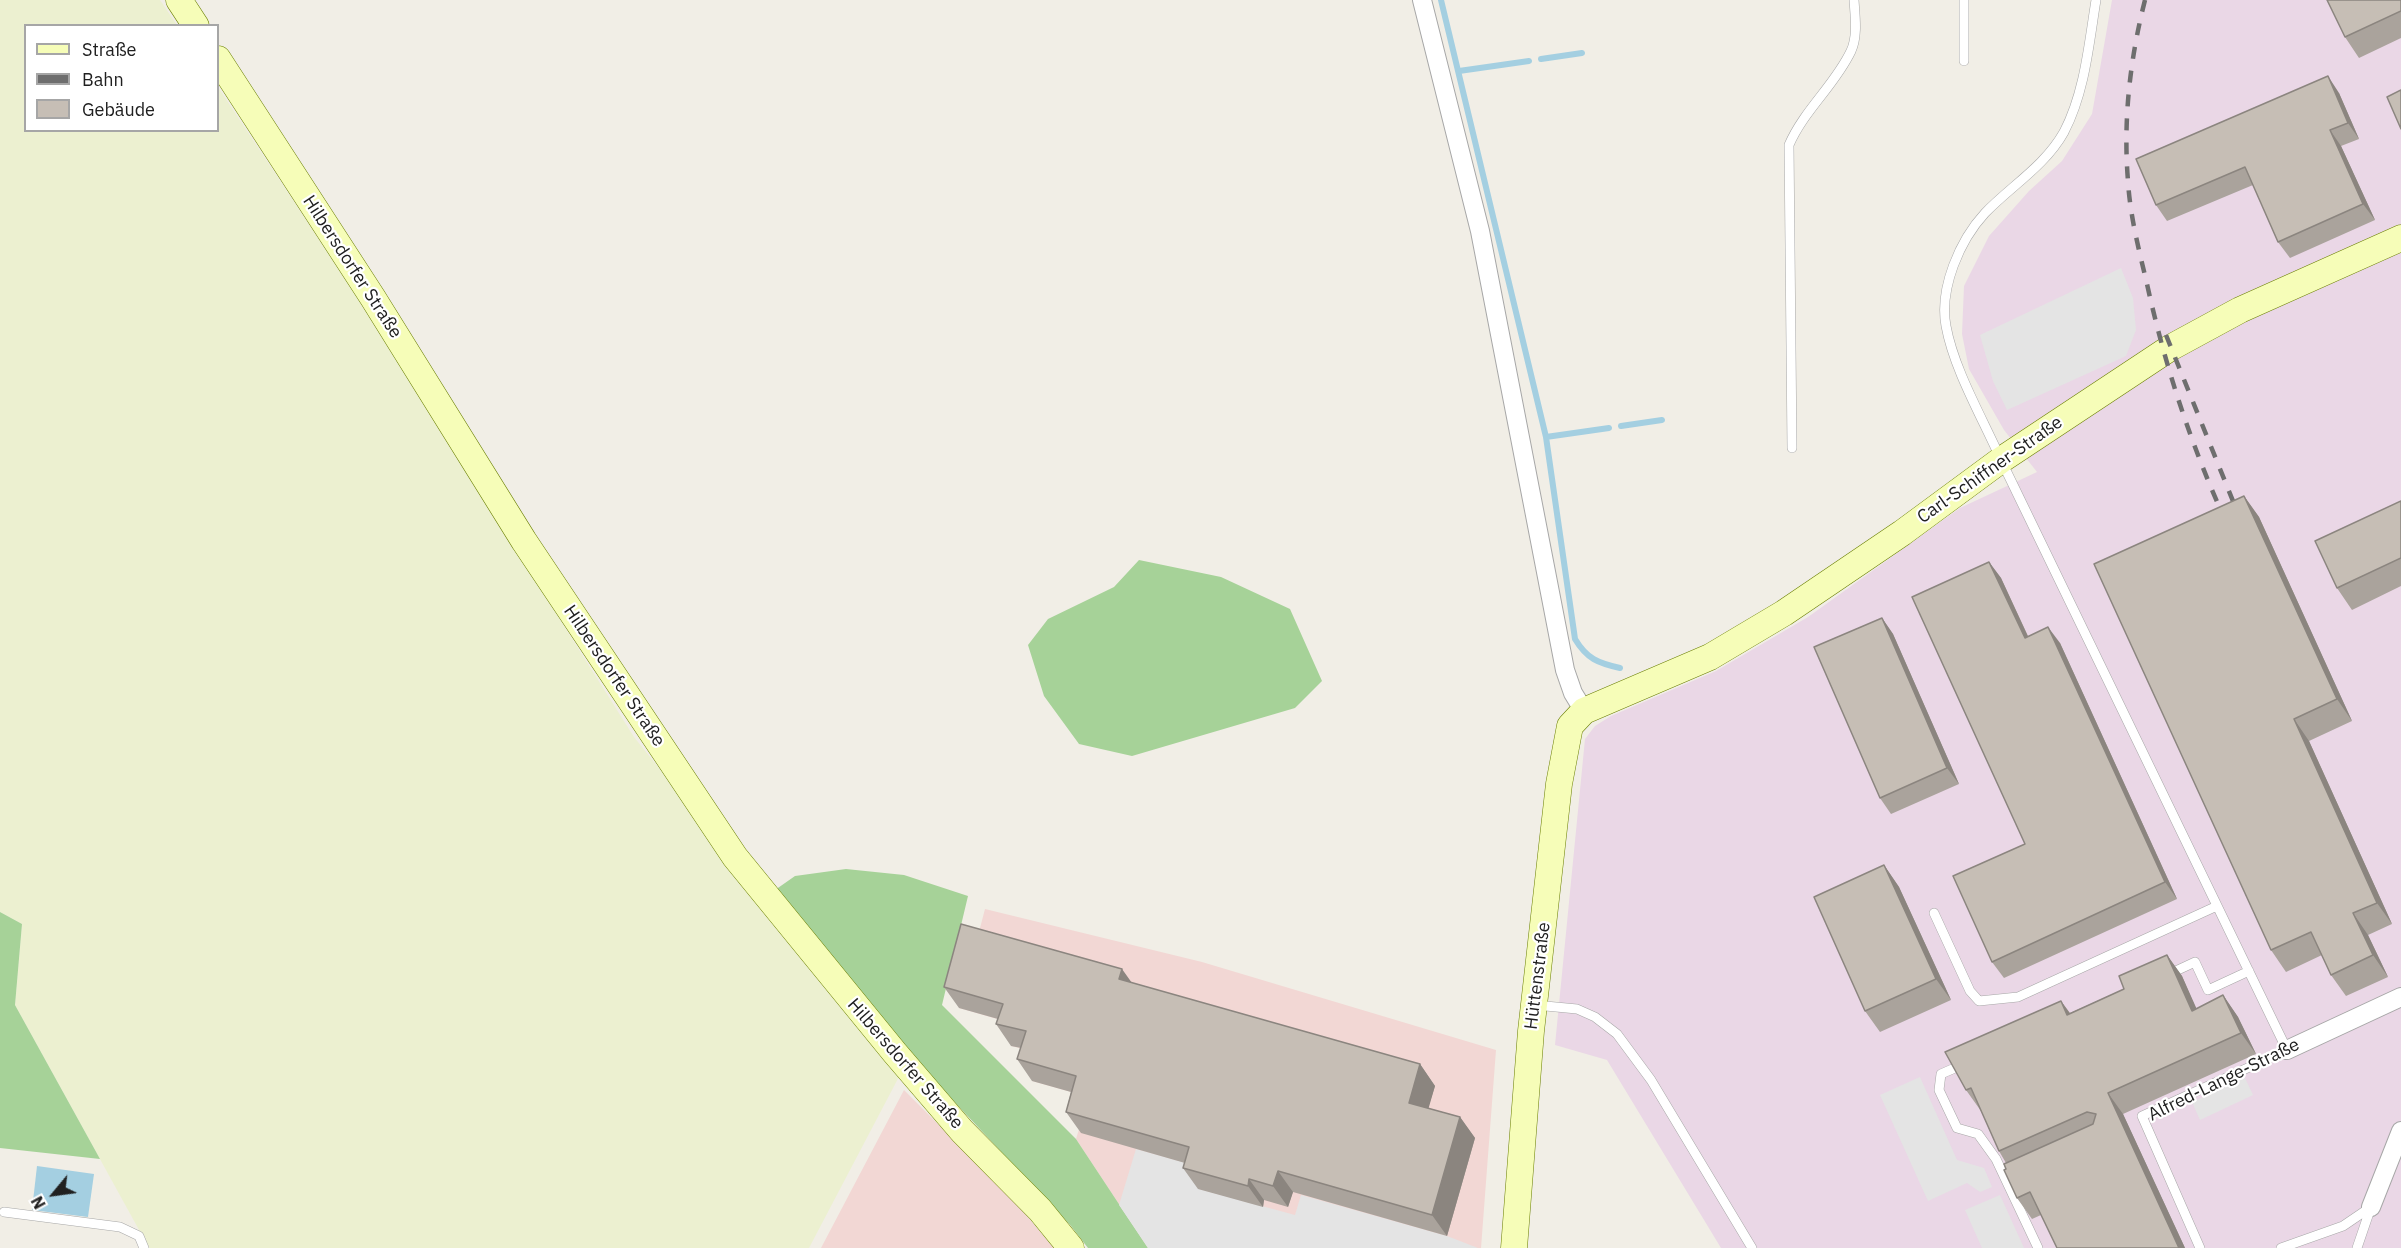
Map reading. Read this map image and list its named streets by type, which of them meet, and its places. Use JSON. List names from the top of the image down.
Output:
{
  "streets": {
    "main road": ["Hilbersdorfer Straße", "Carl-Schiffner-Straße", "Hüttenstraße"],
    "street": ["Alfred-Lange-Straße"]
  },
  "crossings": [
    ["Carl-Schiffner-Straße", "Hüttenstraße"]
  ],
  "legend": ["Straße", "Bahn", "Gebäude"],
  "north": "bottom left"
}
